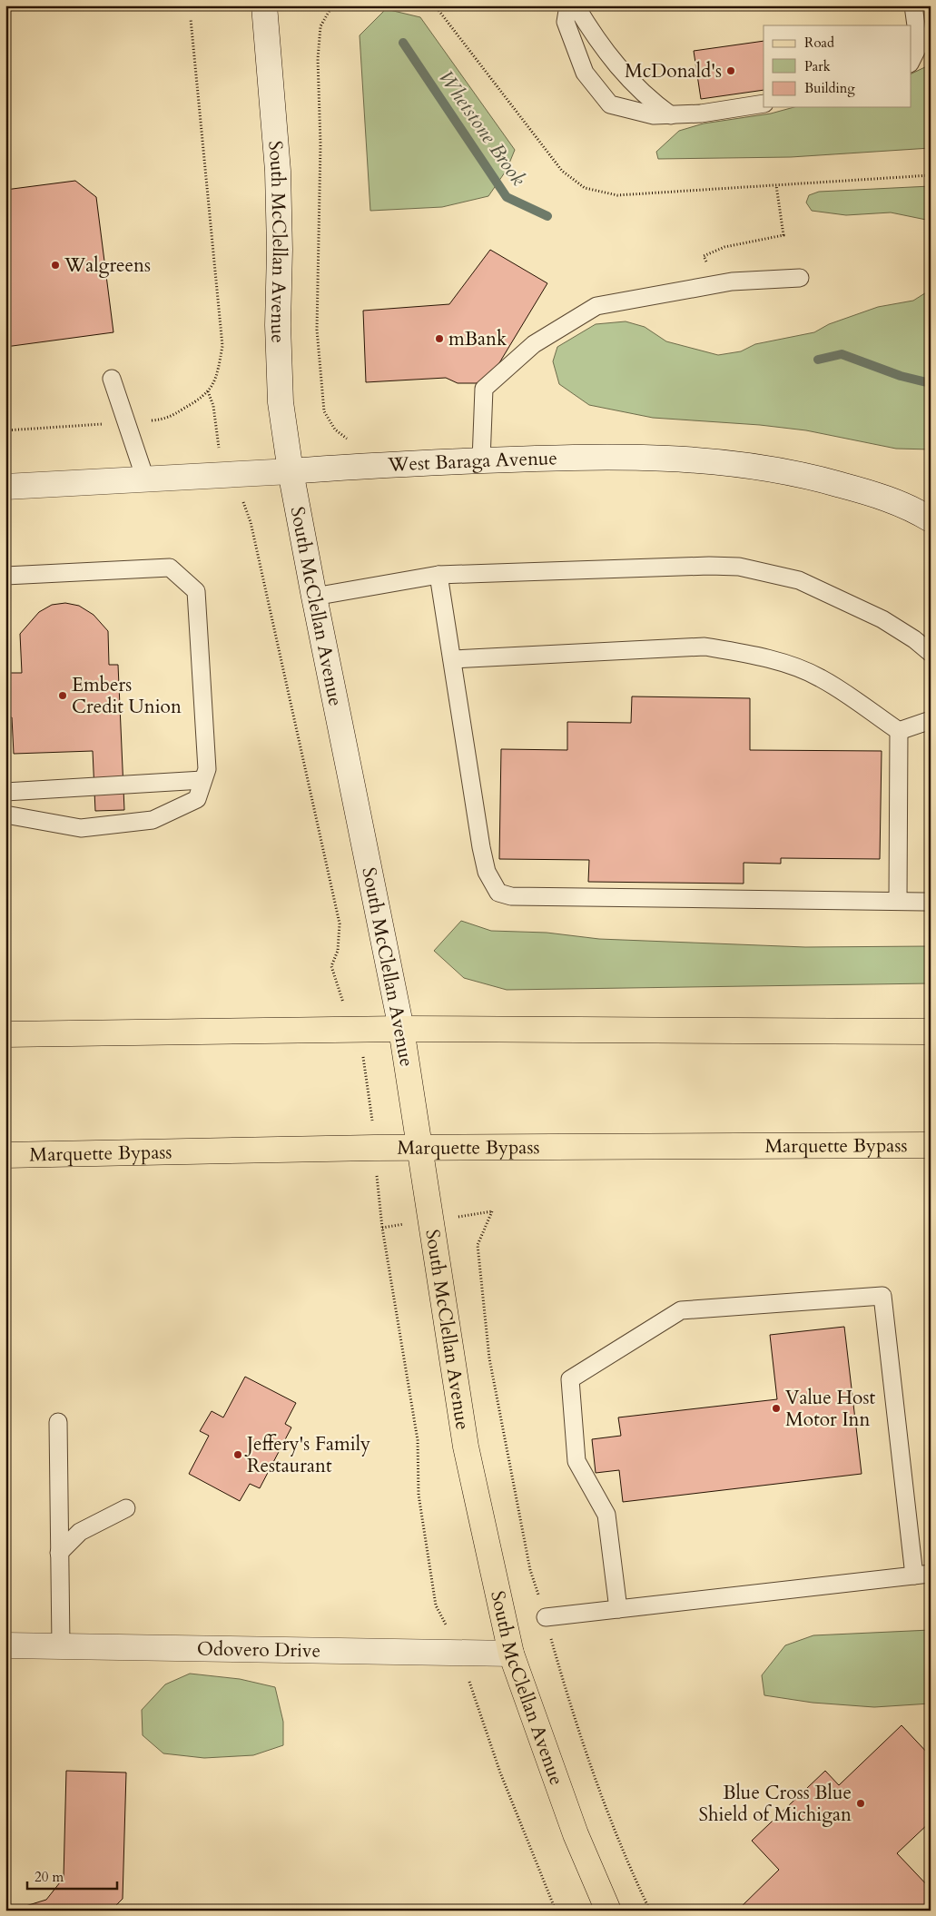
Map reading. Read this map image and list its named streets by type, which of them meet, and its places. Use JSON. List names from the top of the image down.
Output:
{
  "streets": {
    "main road": ["South McClellan Avenue", "Marquette Bypass"],
    "street": ["West Baraga Avenue", "Odovero Drive"]
  },
  "crossings": [
    ["South McClellan Avenue", "West Baraga Avenue"],
    ["South McClellan Avenue", "Marquette Bypass"],
    ["South McClellan Avenue", "Odovero Drive"]
  ],
  "water": ["Whetstone Brook"],
  "places": [
    "McDonald's",
    "Walgreens",
    "mBank",
    "Embers Credit Union",
    "Value Host Motor Inn",
    "Jeffery's Family Restaurant",
    "Blue Cross Blue Shield of Michigan"
  ],
  "legend": ["Road", "Park", "Building"],
  "scale_bar": "20 m"
}
